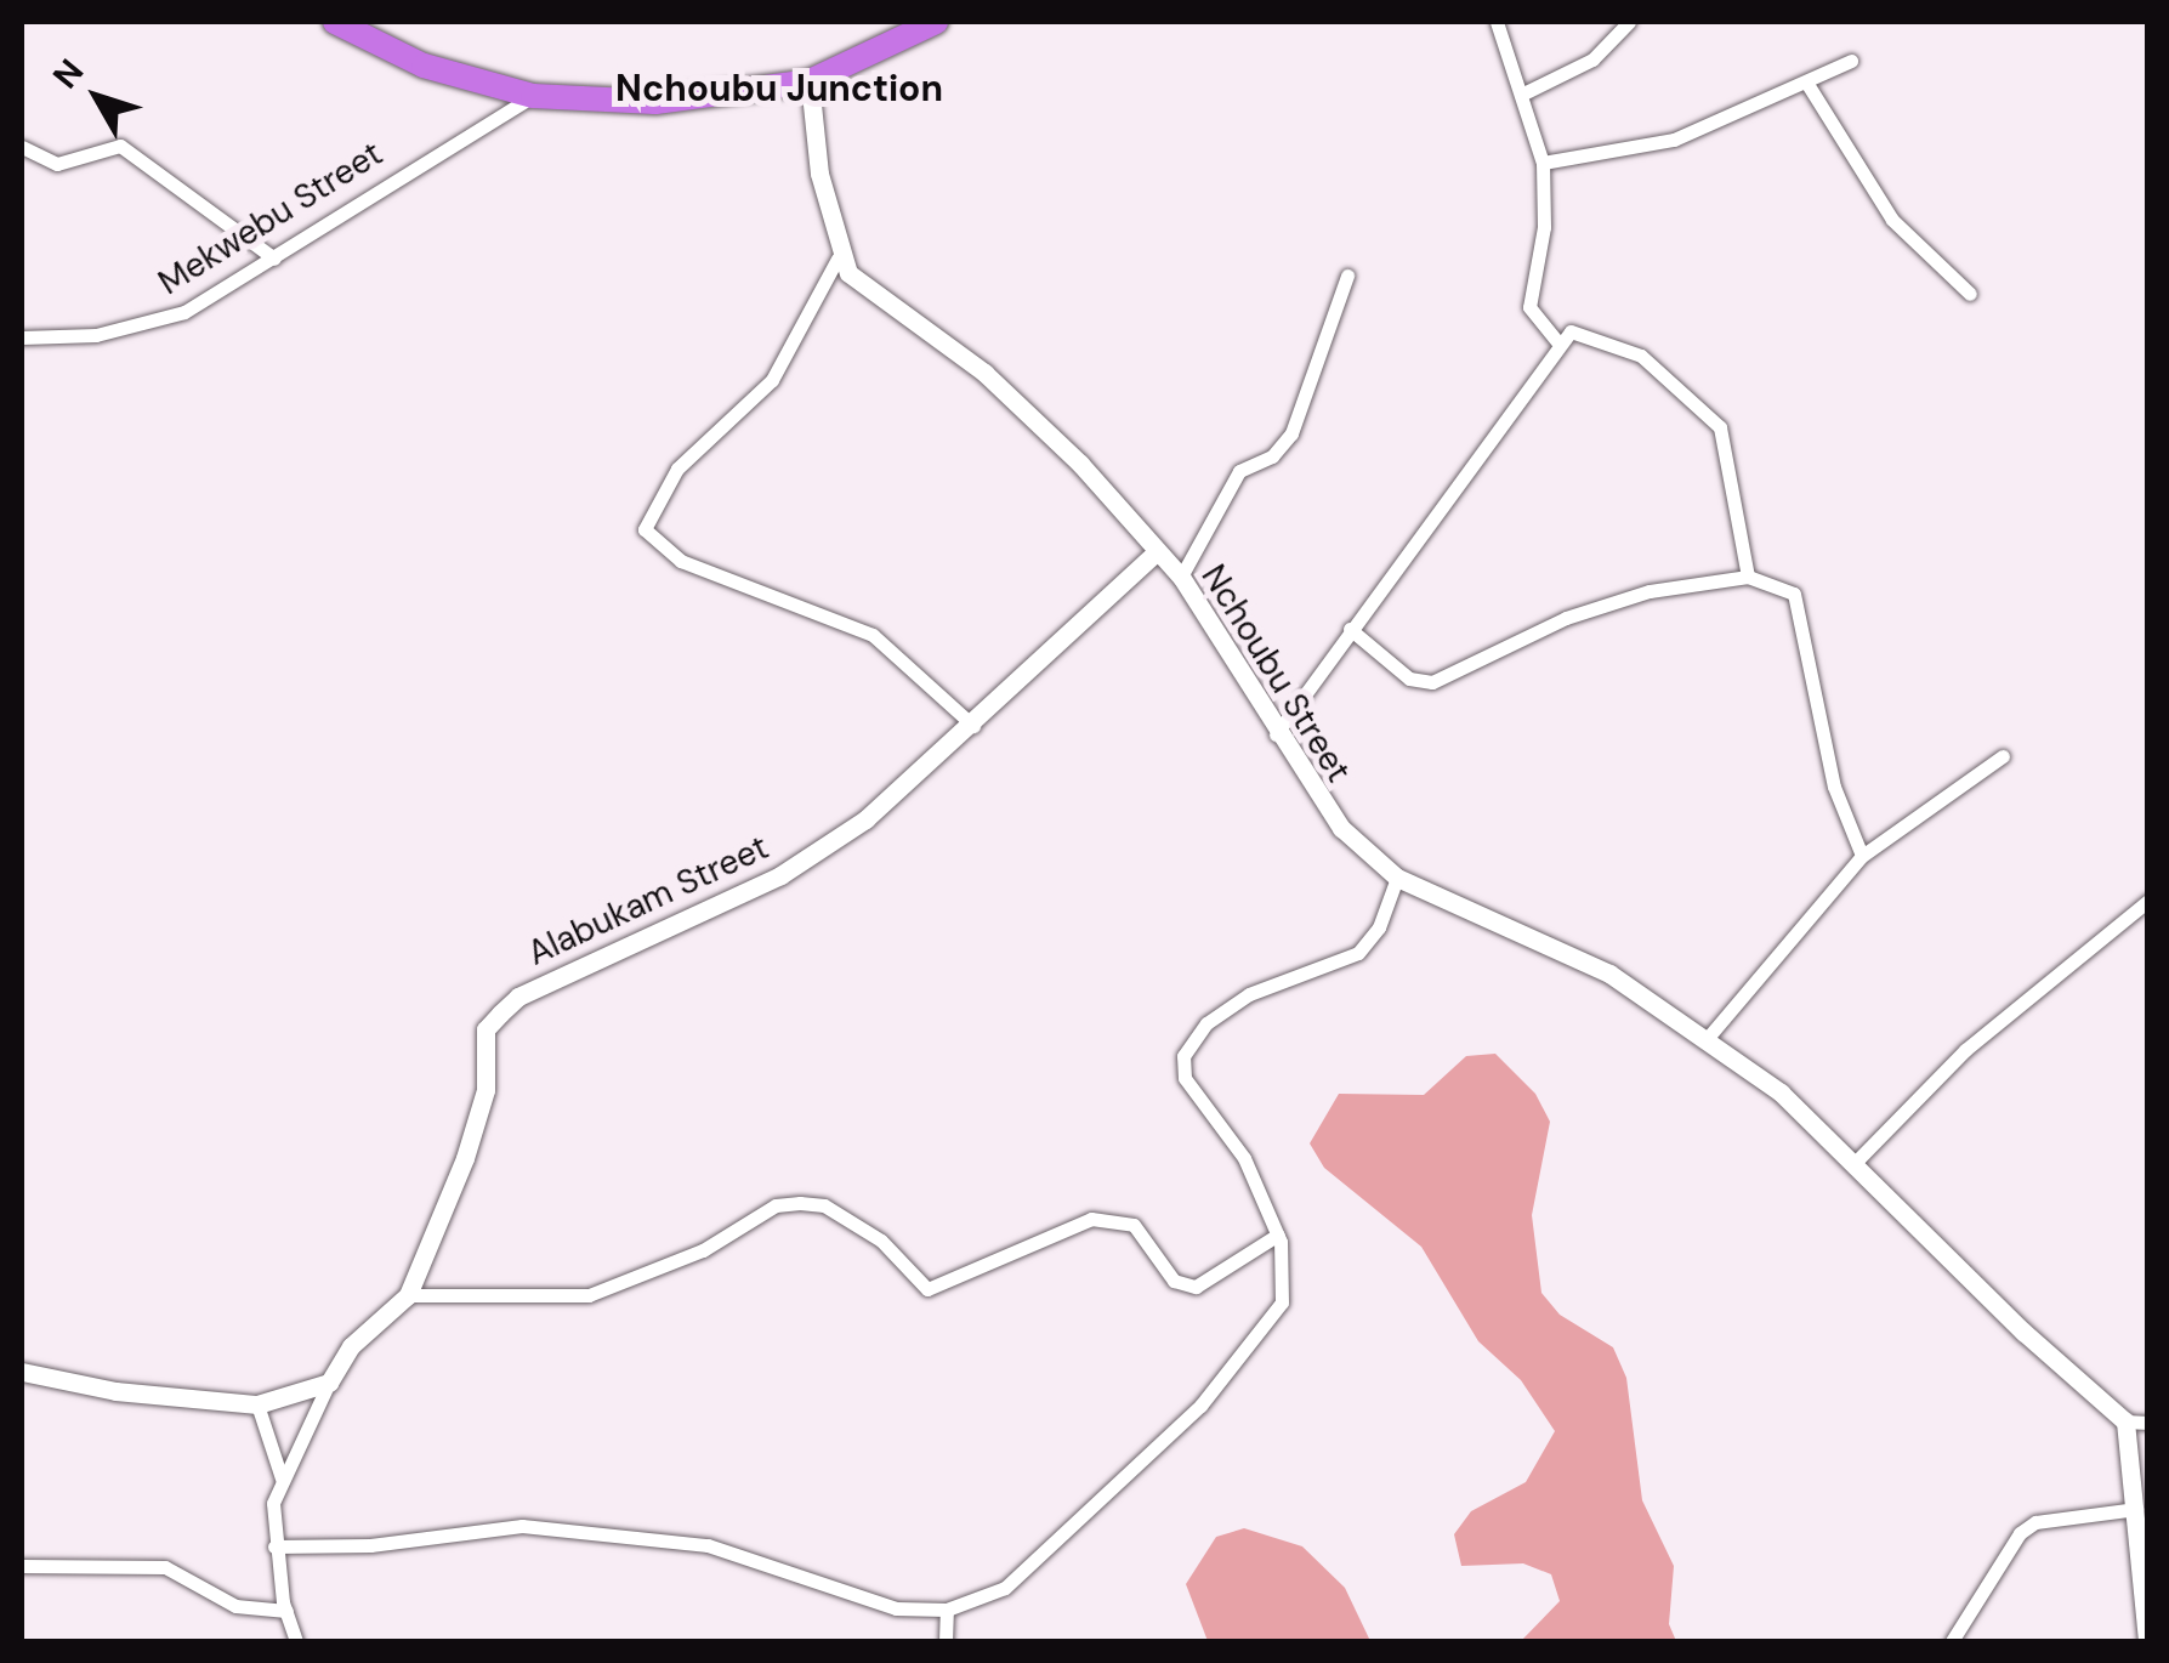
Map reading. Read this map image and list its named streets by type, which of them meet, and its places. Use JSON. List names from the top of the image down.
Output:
{
  "streets": {
    "street": ["Mekwebu Street", "Nchoubu Street", "Alabukam Street"]
  },
  "crossings": [
    ["Nchoubu Street", "Alabukam Street"]
  ],
  "districts": ["Nchoubu Junction"],
  "north": "top left"
}
